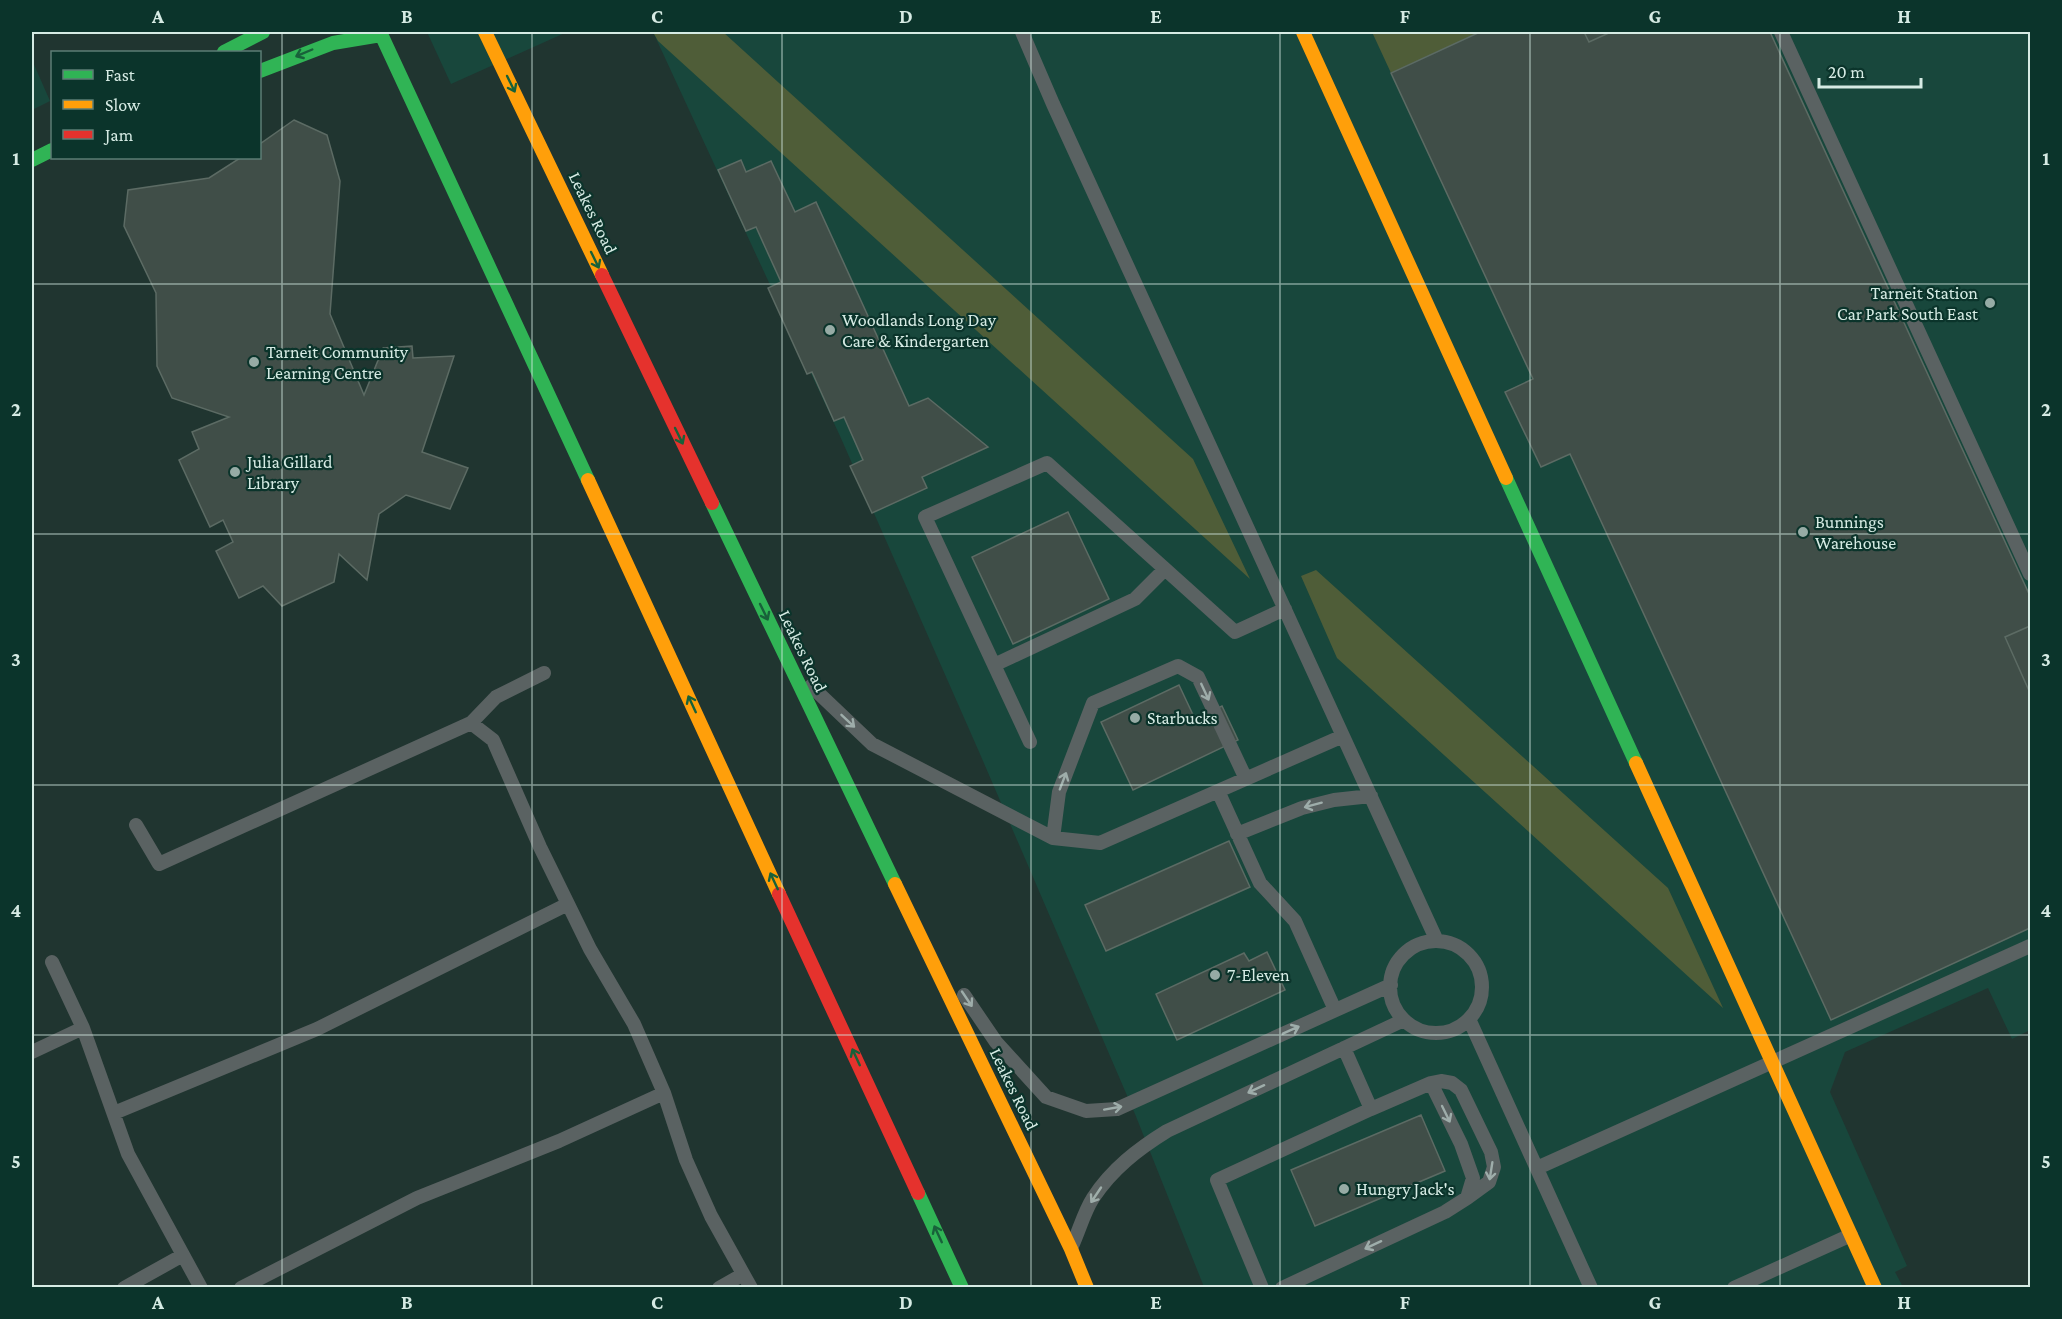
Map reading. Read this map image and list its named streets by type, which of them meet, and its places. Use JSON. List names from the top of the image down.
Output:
{
  "streets": {
    "main road": ["Leakes Road"]
  },
  "places": [
    "Tarneit Station Car Park South East",
    "Woodlands Long Day Care & Kindergarten",
    "Tarneit Community Learning Centre",
    "Julia Gillard Library",
    "Bunnings Warehouse",
    "Starbucks",
    "7-Eleven",
    "Hungry Jack's"
  ],
  "legend": ["Fast", "Slow", "Jam"],
  "scale_bar": "20 m",
  "grid": {
    "columns": [
      "A",
      "B",
      "C",
      "D",
      "E",
      "F",
      "G",
      "H"
    ],
    "rows": [
      "1",
      "2",
      "3",
      "4",
      "5"
    ]
  }
}
